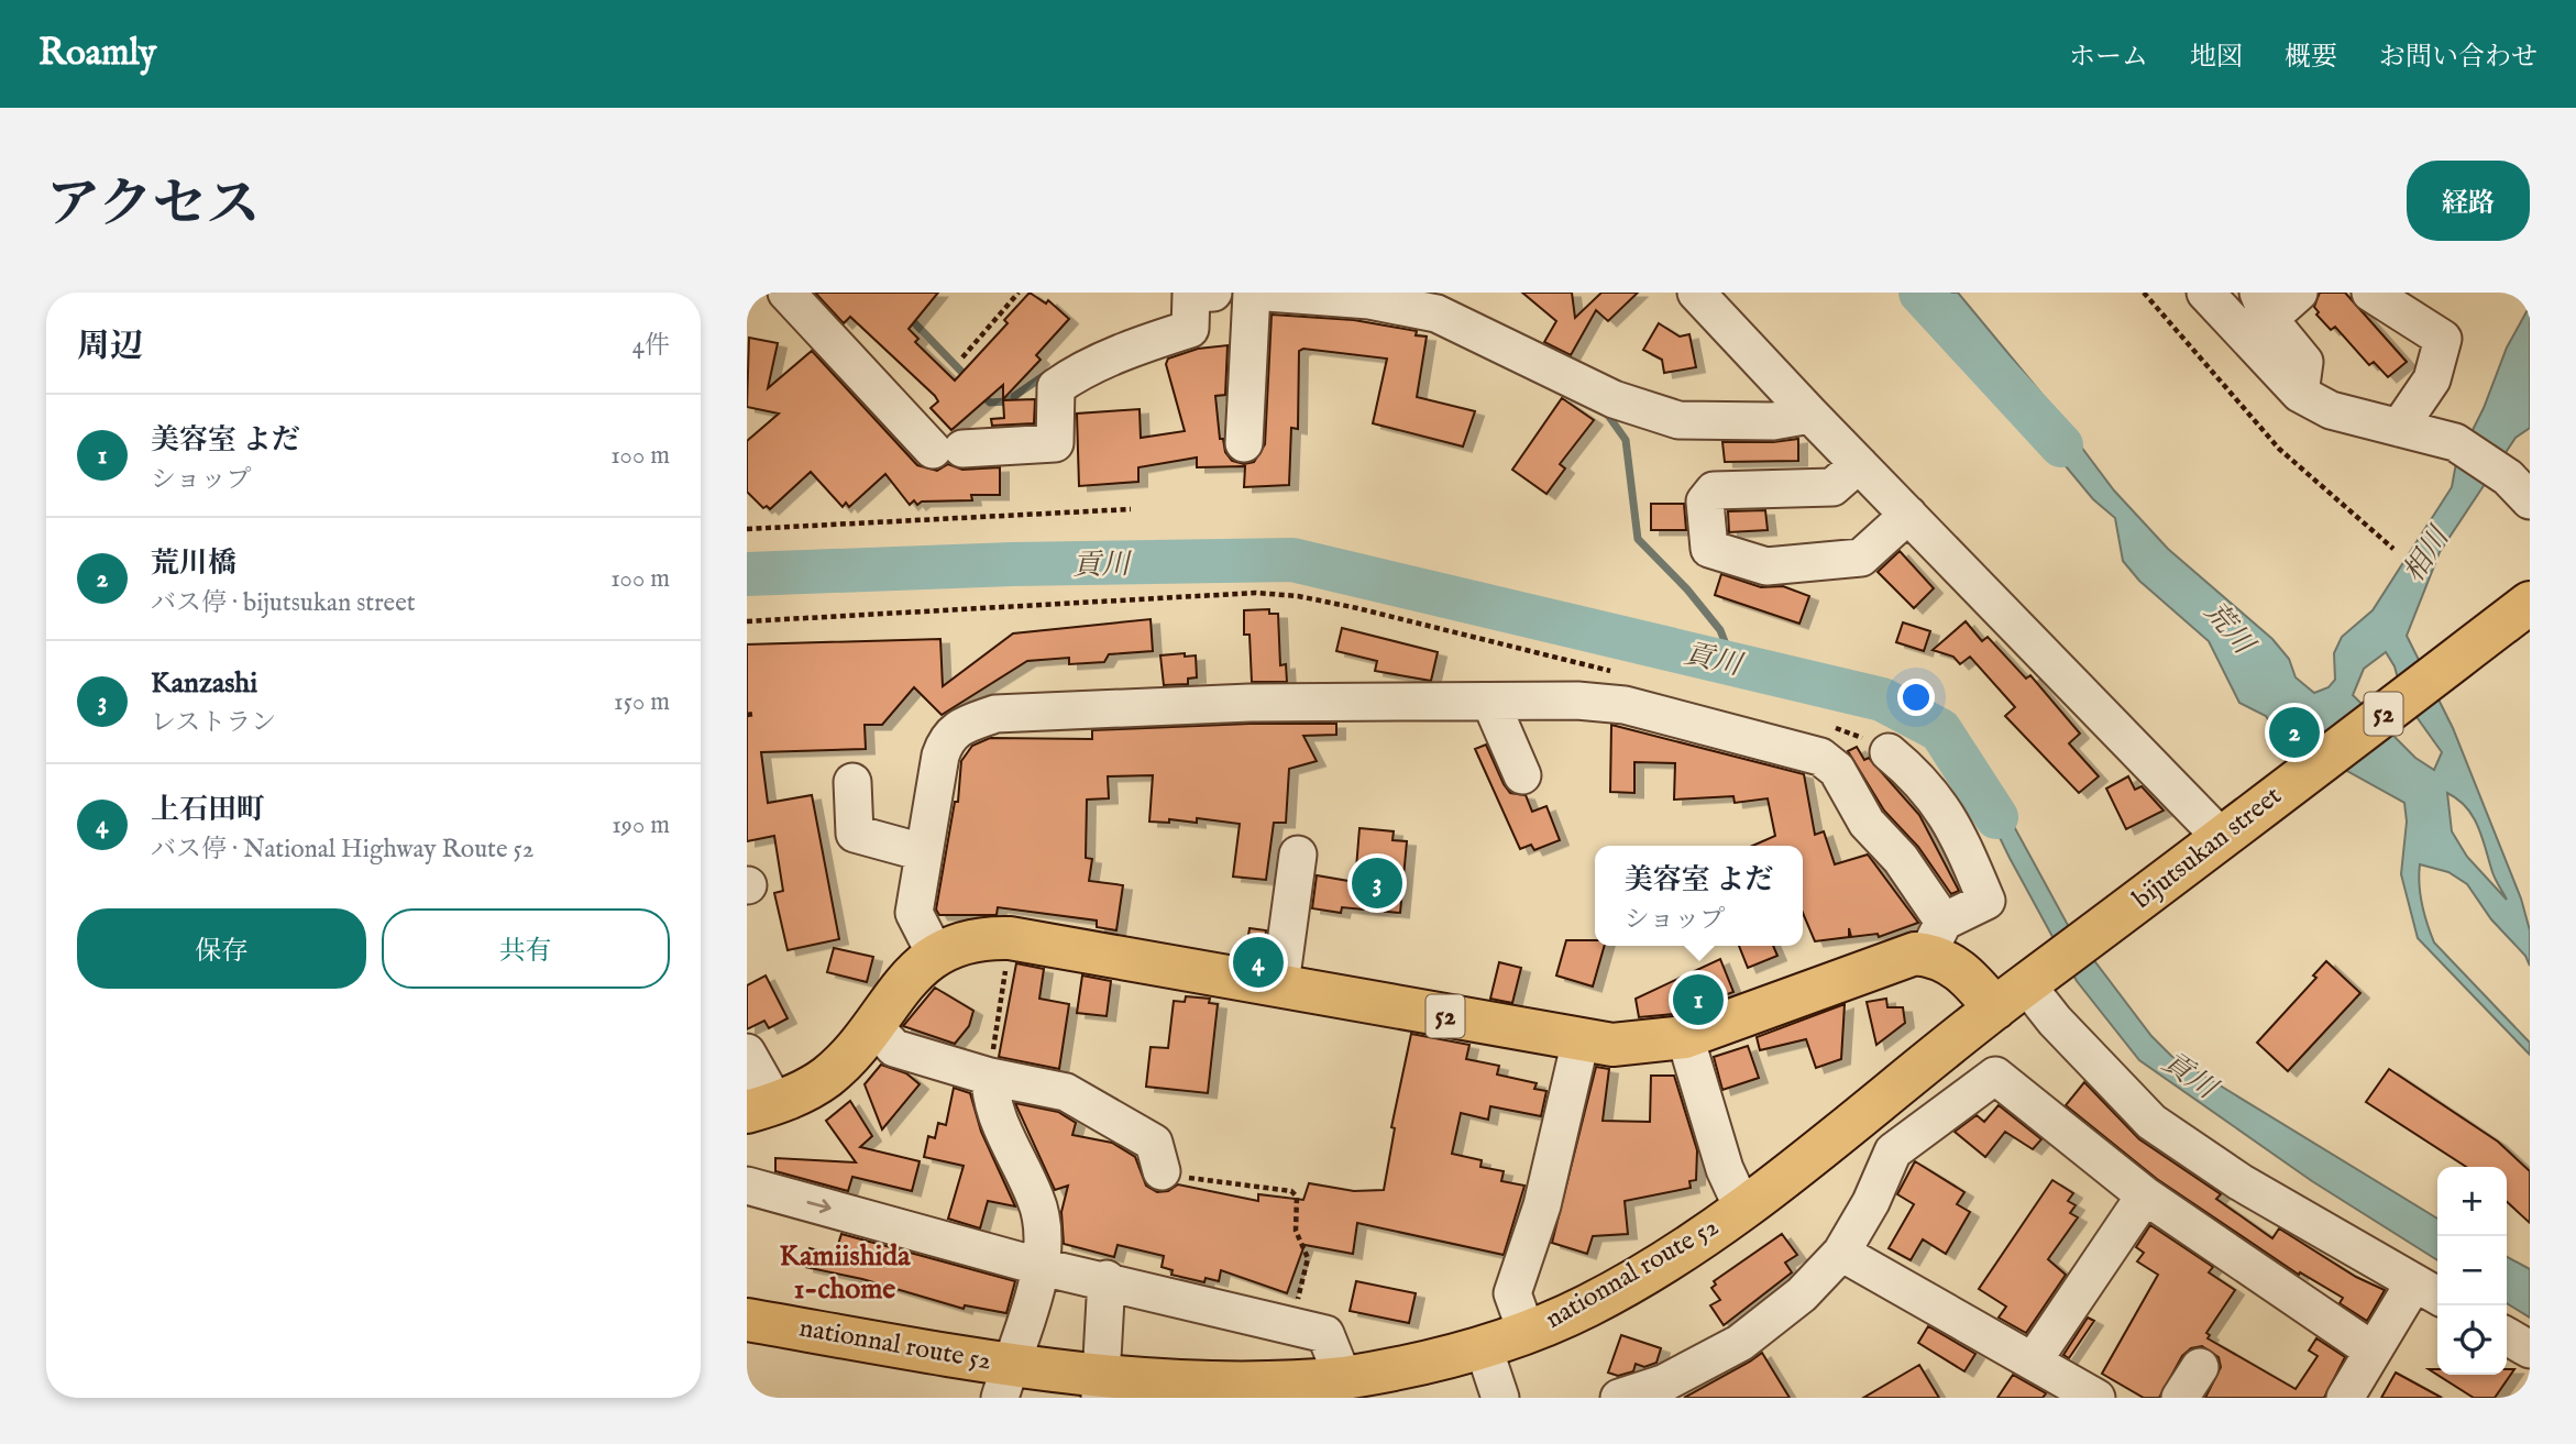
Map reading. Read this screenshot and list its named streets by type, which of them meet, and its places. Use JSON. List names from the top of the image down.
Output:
{
  "streets": {
    "highway": ["52", "bijutsukan street", "nationnal route 52"]
  },
  "crossings": [
    ["bijutsukan street", "nationnal route 52"]
  ],
  "districts": ["Kamiishida 1-chome"],
  "water": ["相川", "貢川", "荒川"],
  "page": {
    "header": "Roamly",
    "nav": [
      "ホーム",
      "地図",
      "概要",
      "お問い合わせ"
    ],
    "title": "アクセス",
    "buttons": [
      "経路",
      ["保存", "共有"]
    ],
    "heading": ["周辺", "4件"],
    "list": [
      {
        "mark": "1",
        "name": "美容室 よだ",
        "note": "ショップ",
        "value": "100 m"
      },
      {
        "mark": "2",
        "name": "荒川橋",
        "note": "バス停 · bijutsukan street",
        "value": "100 m"
      },
      {
        "mark": "3",
        "name": "Kanzashi",
        "note": "レストラン",
        "value": "150 m"
      },
      {
        "mark": "4",
        "name": "上石田町",
        "note": "バス停 · National Highway Route 52",
        "value": "190 m"
      }
    ],
    "pins": [
      "2",
      "3",
      "4",
      "1"
    ],
    "popup": ["美容室 よだ", "ショップ"],
    "map_buttons": ["+", "−"]
  }
}
